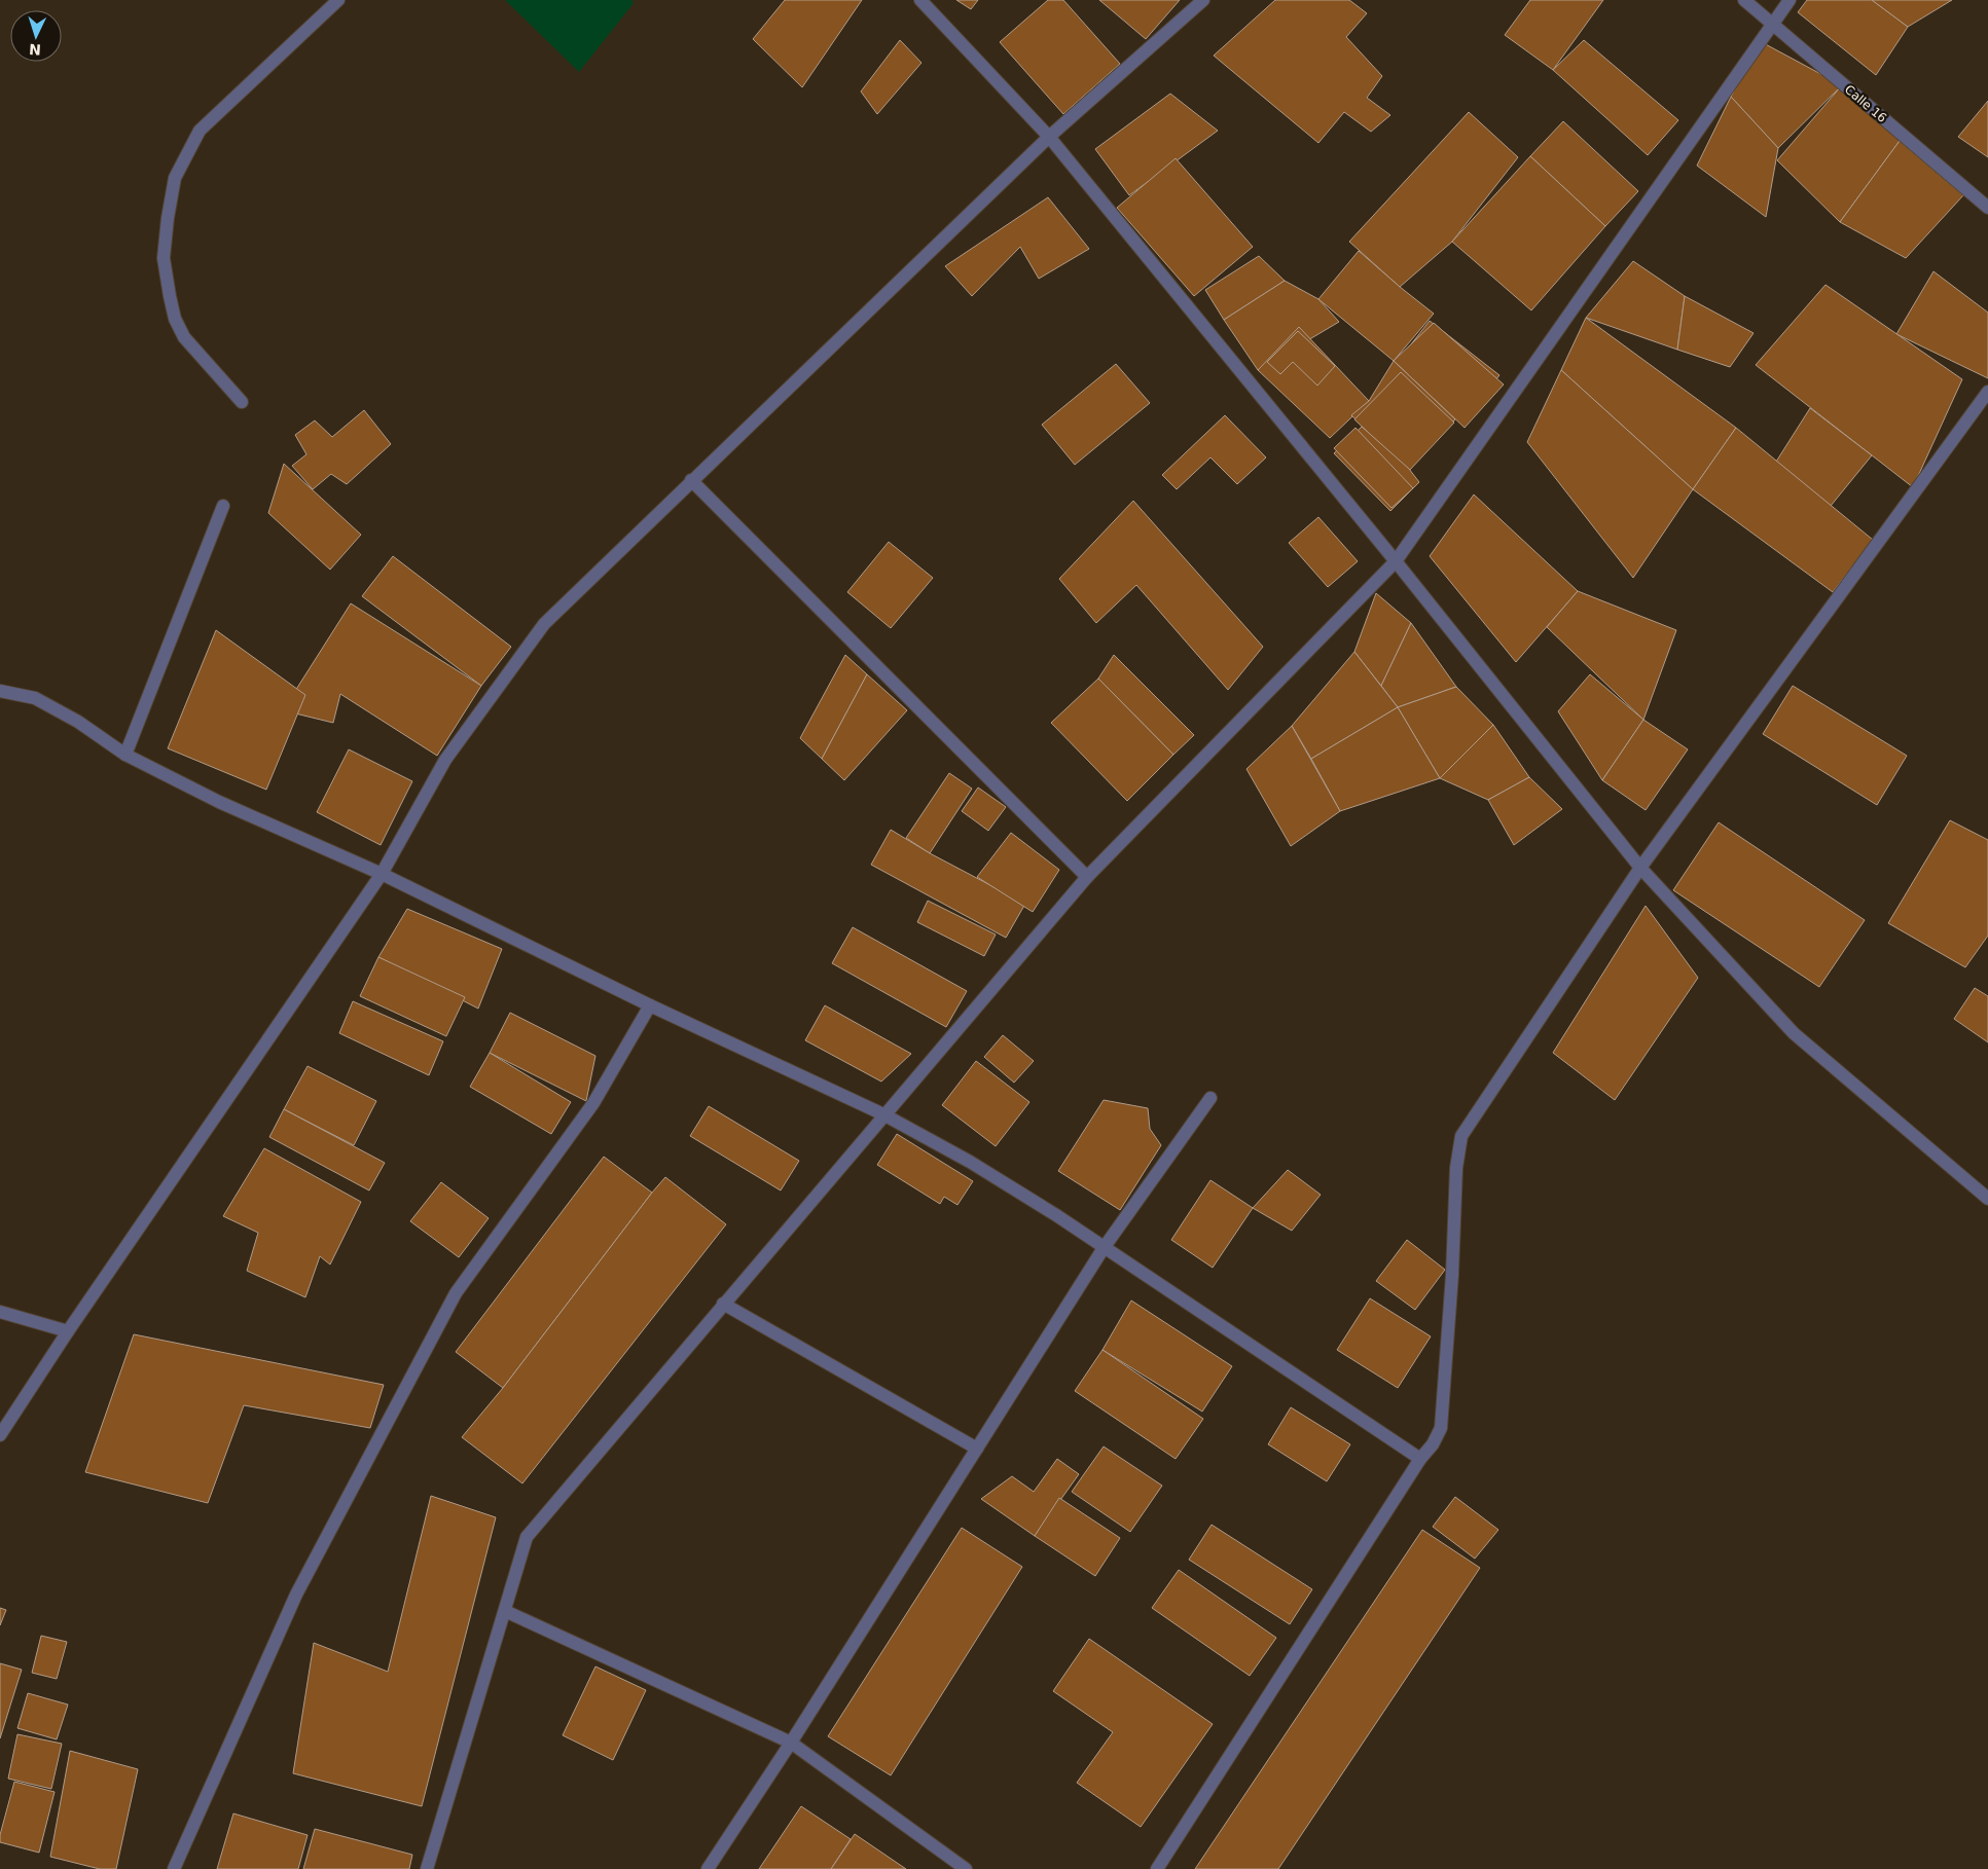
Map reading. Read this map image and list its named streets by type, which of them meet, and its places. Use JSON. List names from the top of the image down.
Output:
{
  "streets": {
    "street": ["Calle 16"]
  },
  "north": "bottom"
}
